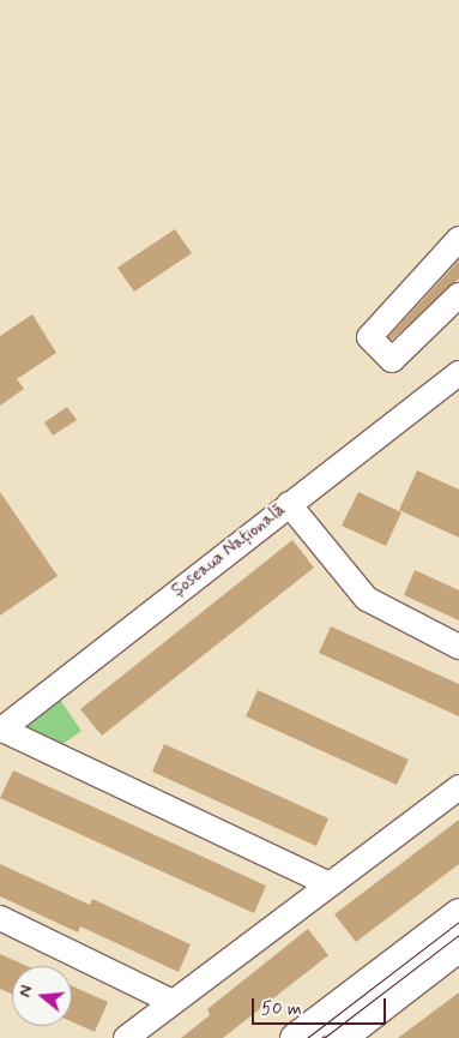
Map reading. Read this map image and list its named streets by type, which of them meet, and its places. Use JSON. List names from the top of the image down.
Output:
{
  "streets": {
    "street": ["Șoseaua Națională"]
  },
  "scale_bar": "50 m",
  "north": "left"
}
